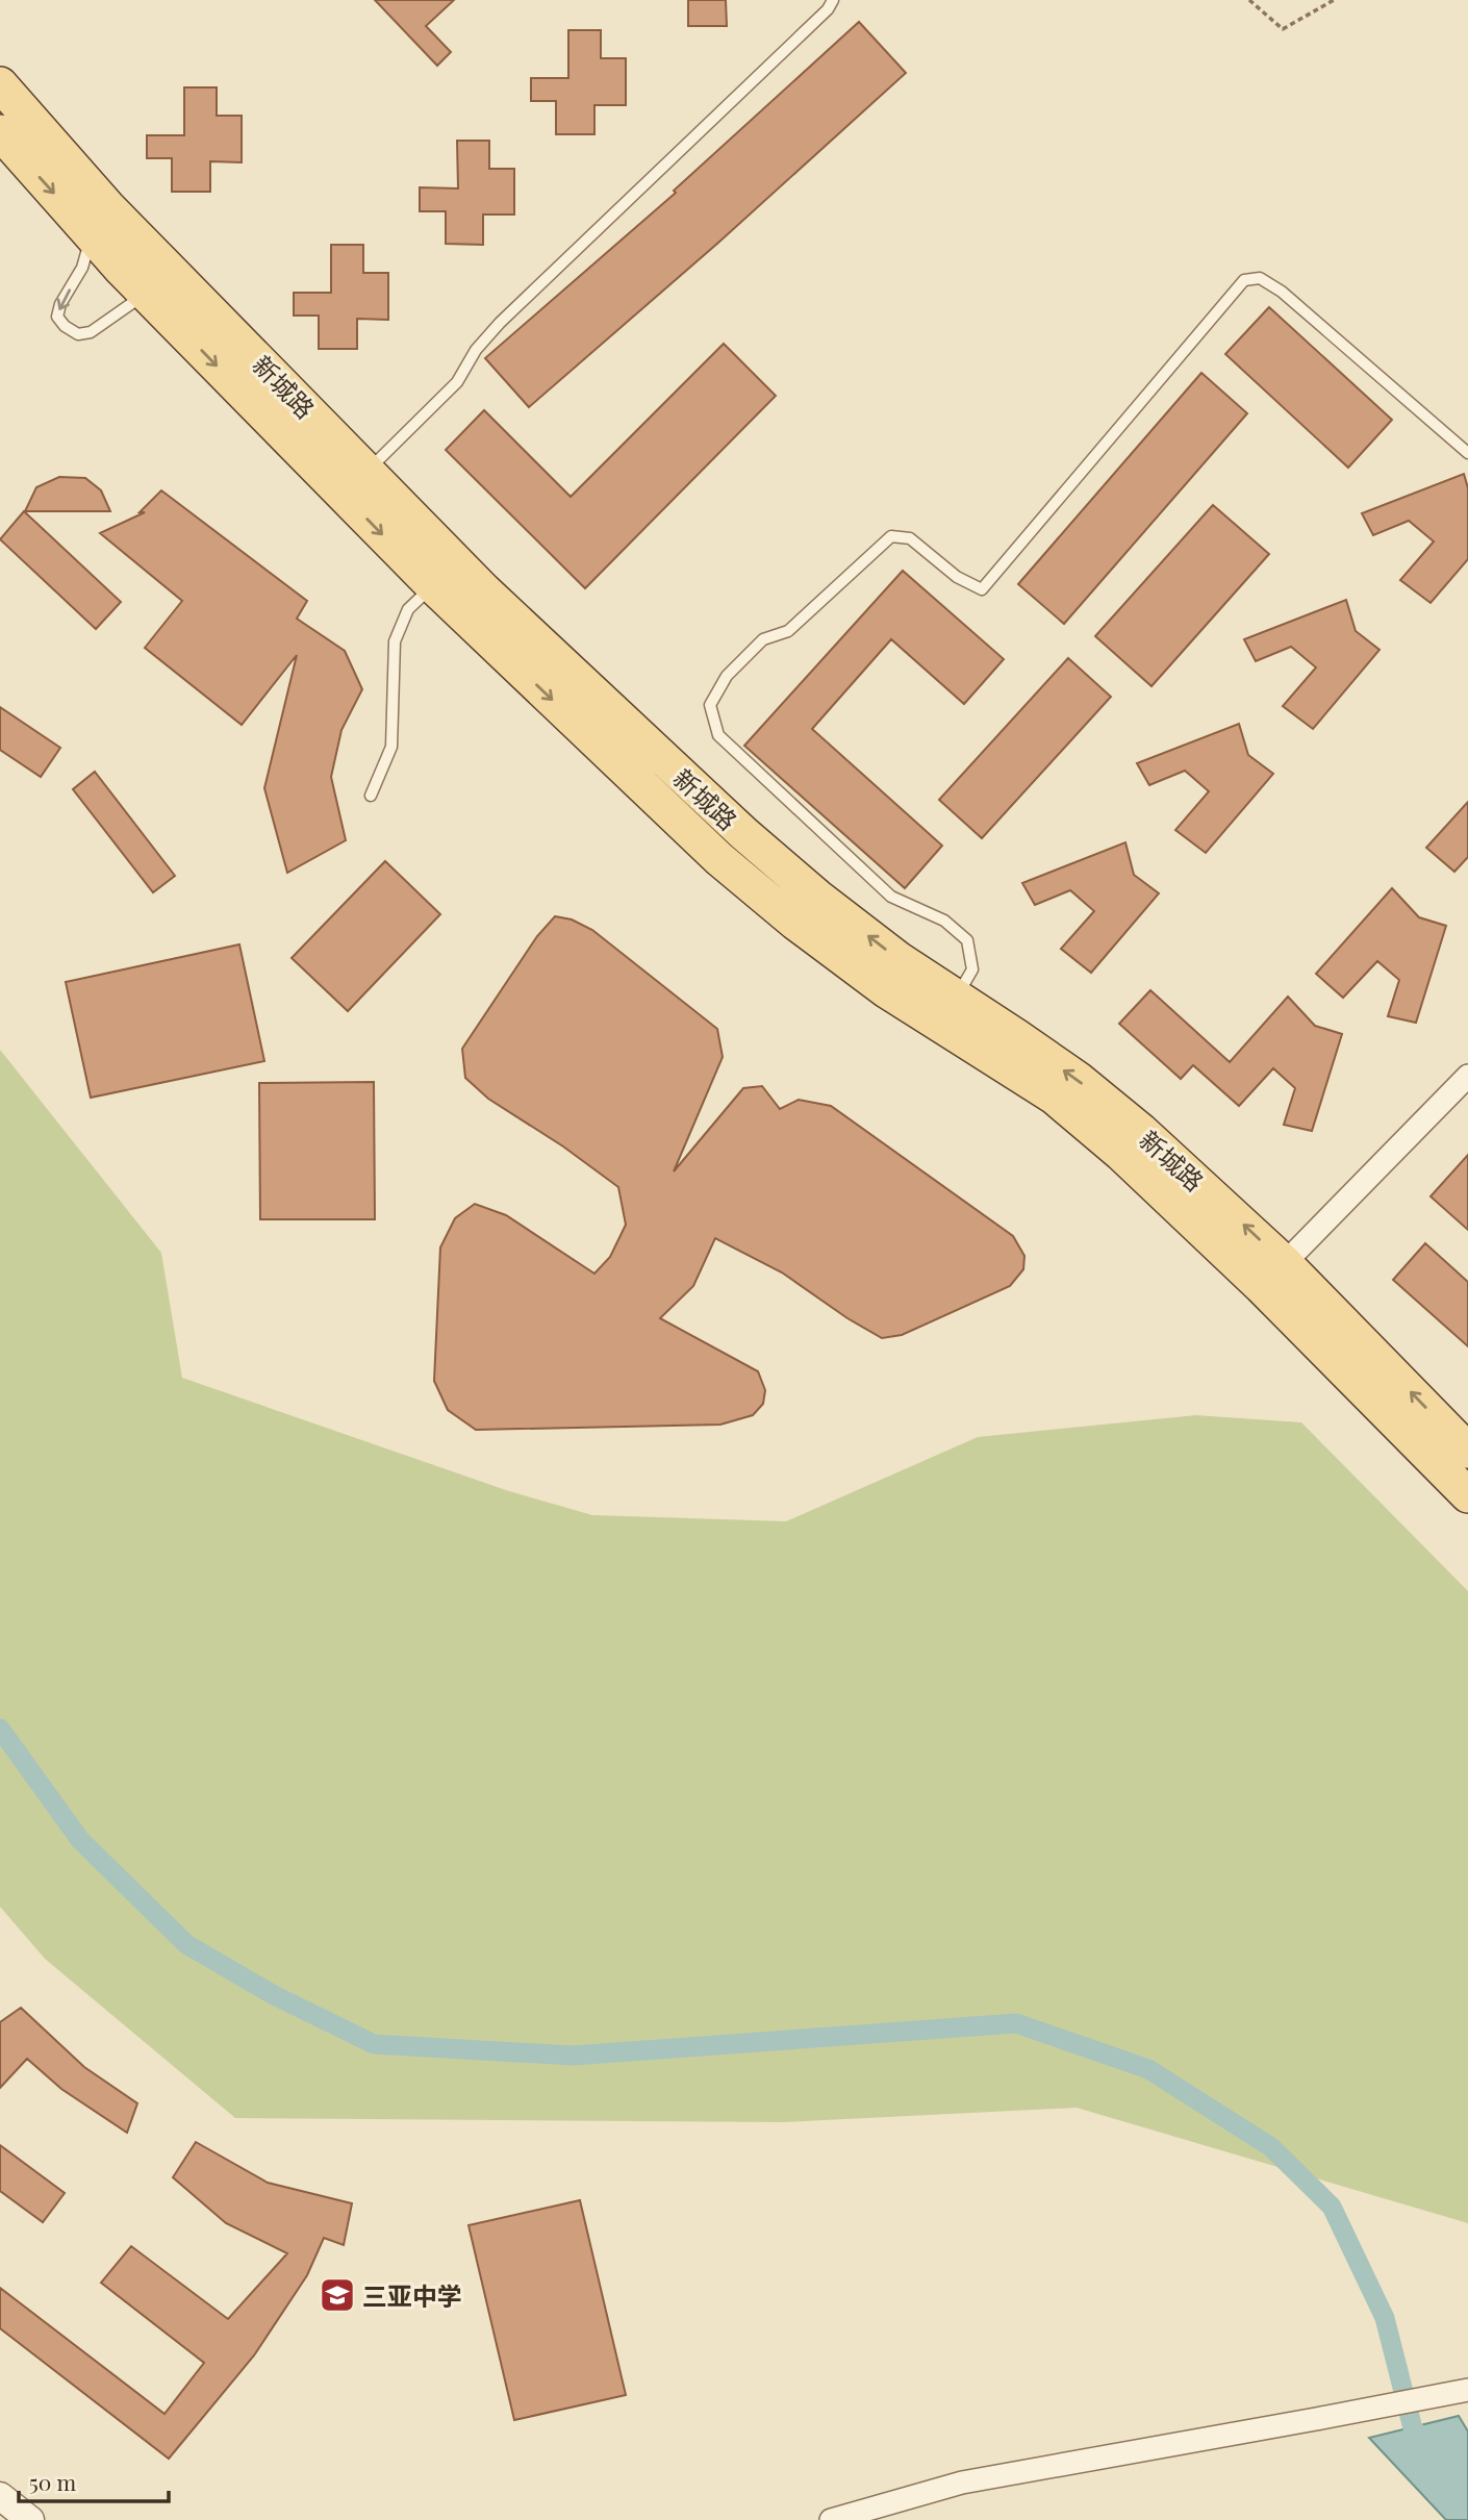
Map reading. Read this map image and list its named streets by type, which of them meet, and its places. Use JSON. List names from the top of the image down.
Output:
{
  "streets": {
    "main road": ["新城路"]
  },
  "places": {
    "school or university": ["三亚中学"]
  },
  "scale_bar": "50 m"
}
